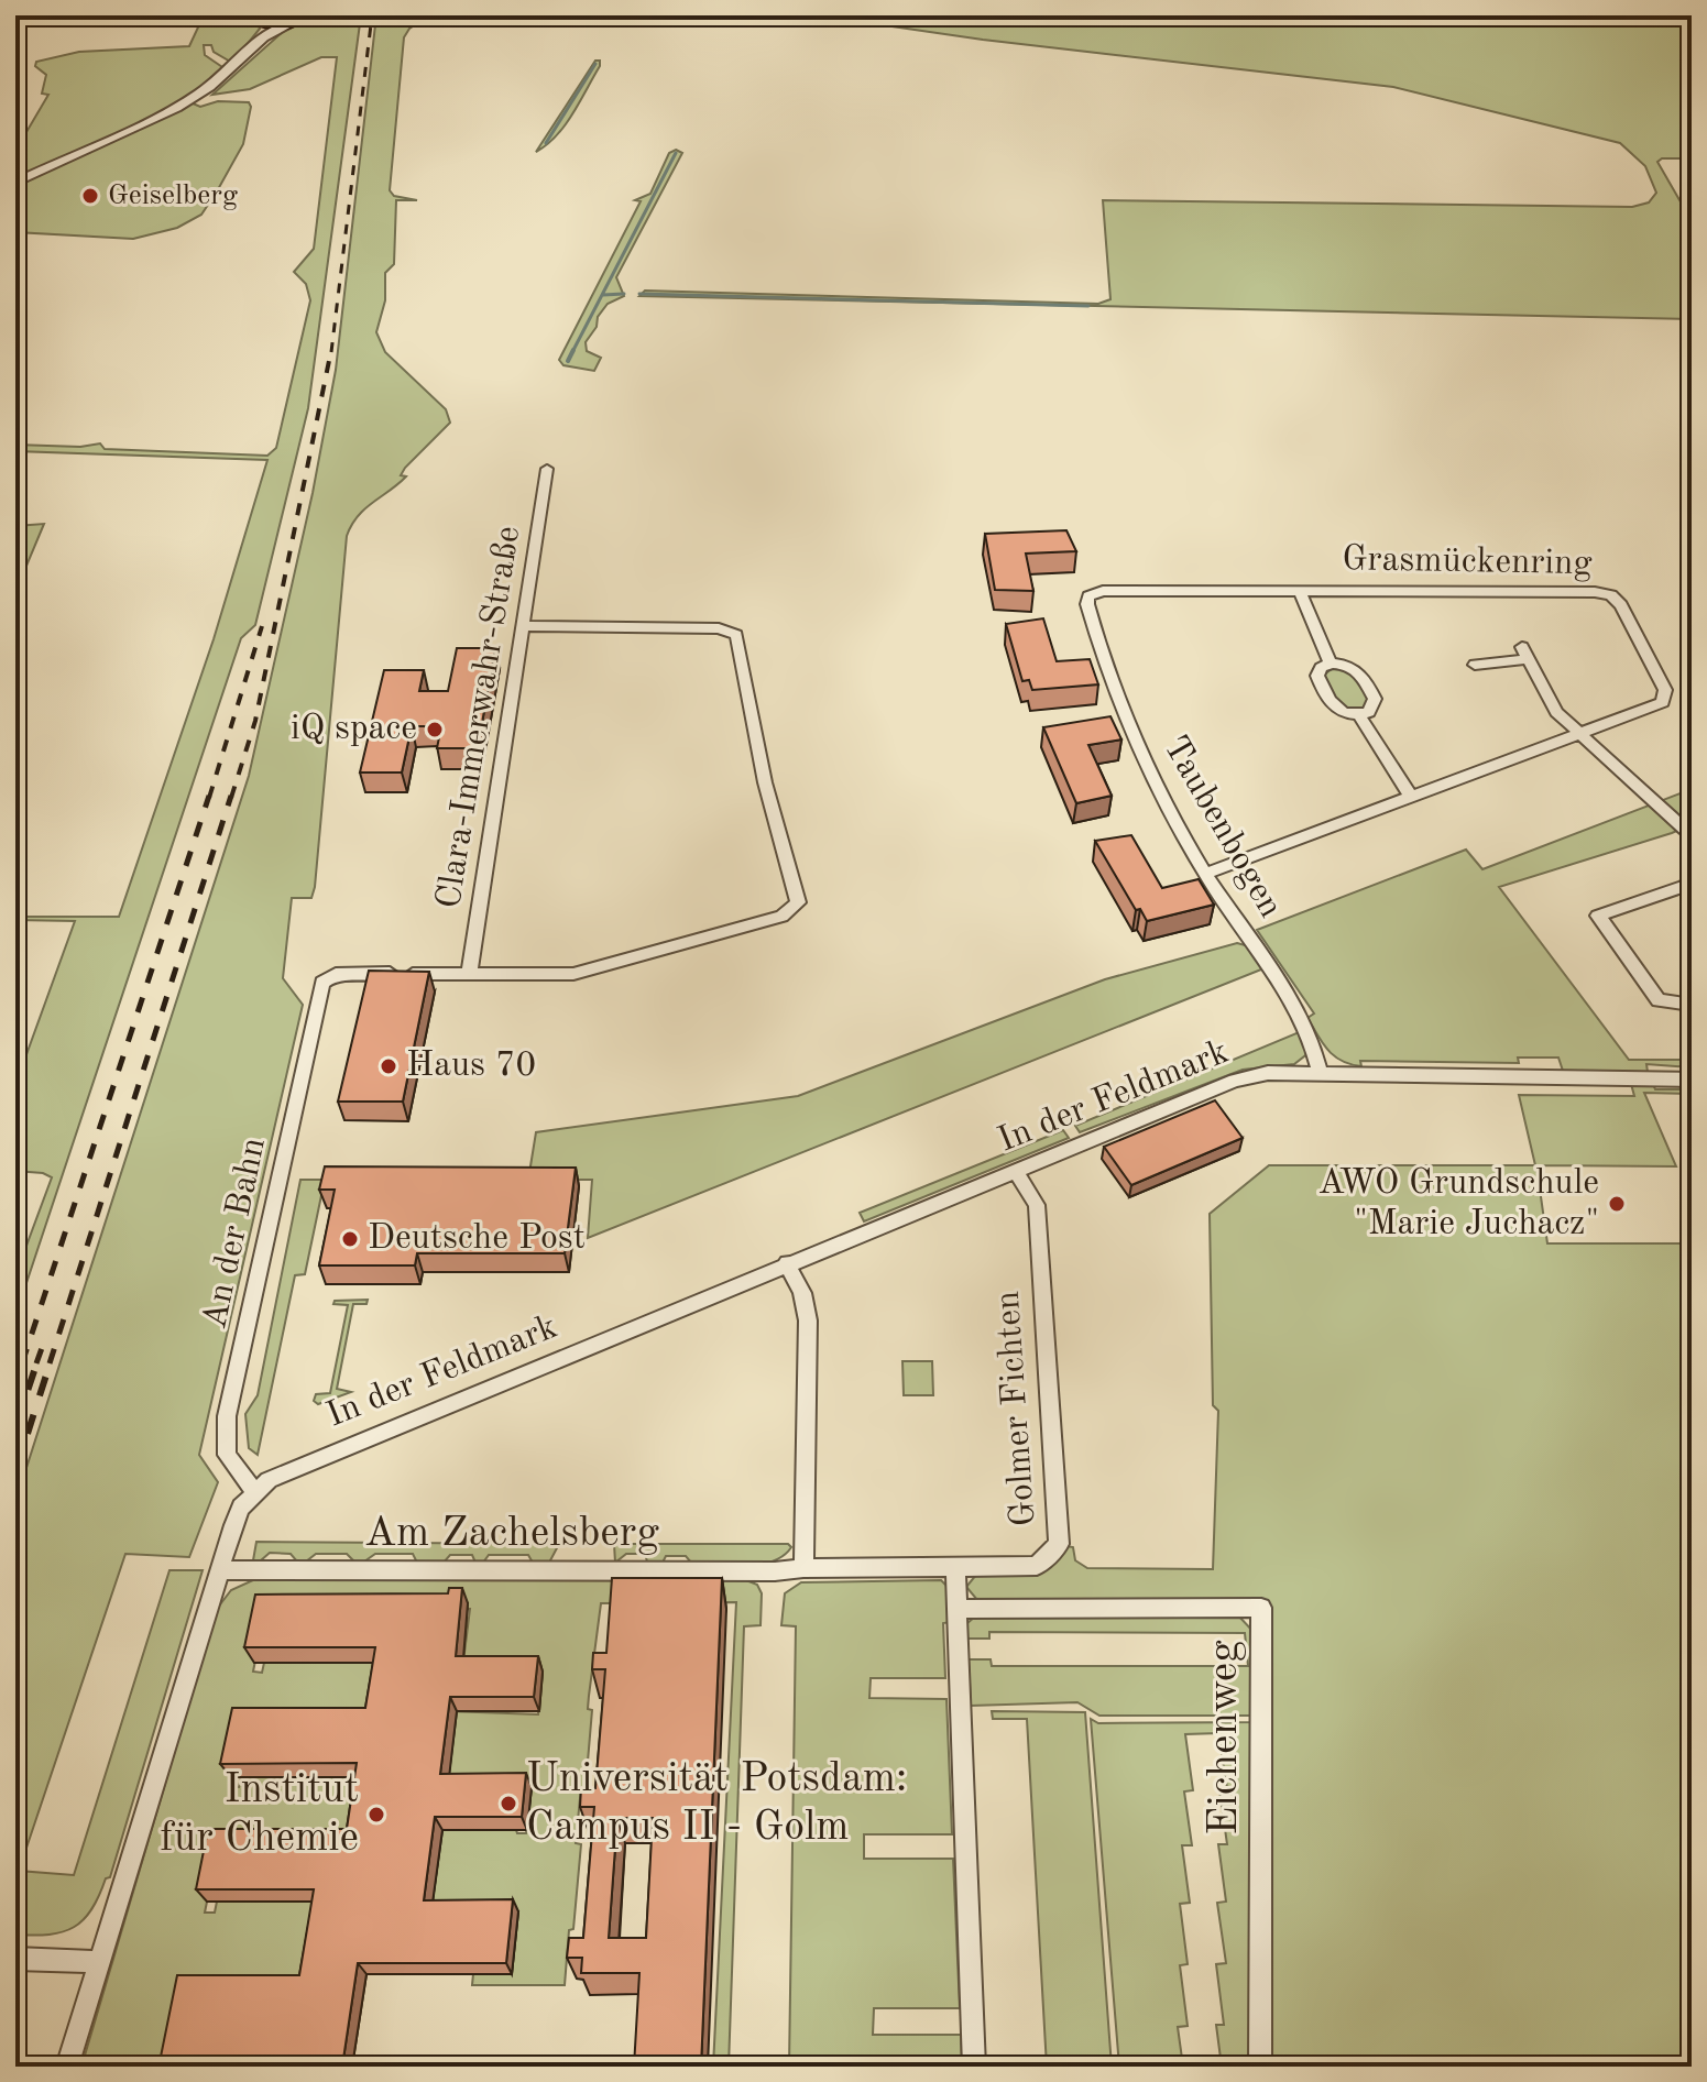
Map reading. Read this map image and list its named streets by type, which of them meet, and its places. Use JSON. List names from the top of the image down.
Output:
{
  "streets": {
    "street": [
      "Grasmückenring",
      "Clara-Immerwahr-Straße",
      "Taubenbogen",
      "In der Feldmark",
      "An der Bahn",
      "Golmer Fichten",
      "Am Zachelsberg",
      "Eichenweg"
    ]
  },
  "crossings": [
    ["Grasmückenring", "Taubenbogen"],
    ["Clara-Immerwahr-Straße", "An der Bahn"],
    ["Taubenbogen", "In der Feldmark"],
    ["In der Feldmark", "An der Bahn"],
    ["In der Feldmark", "Golmer Fichten"],
    ["Golmer Fichten", "Am Zachelsberg"]
  ],
  "places": [
    "Geiselberg",
    "iQ space",
    "Haus 70",
    "AWO Grundschule \"Marie Juchacz\"",
    "Deutsche Post",
    "Universität Potsdam: Campus II - Golm",
    "Institut für Chemie"
  ]
}
